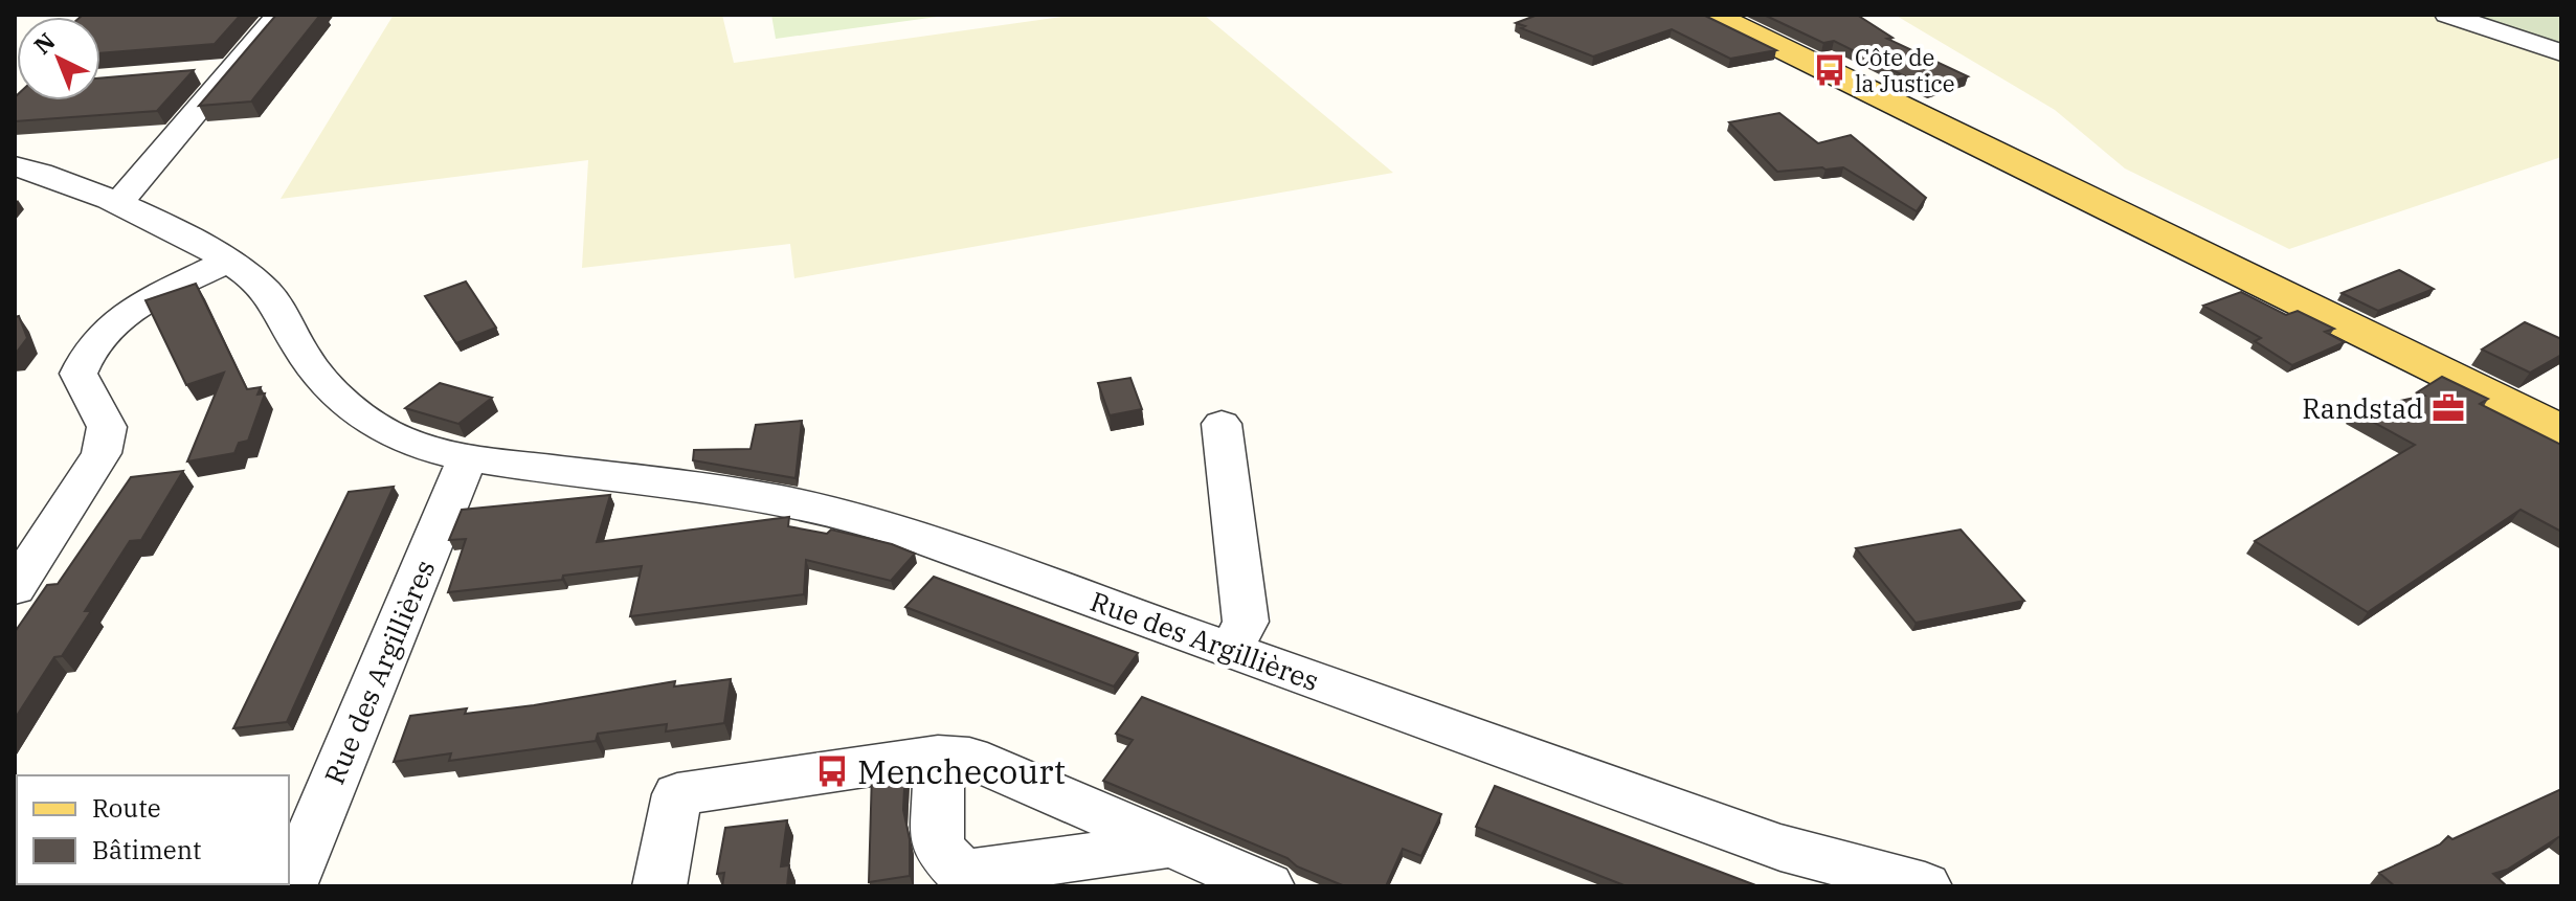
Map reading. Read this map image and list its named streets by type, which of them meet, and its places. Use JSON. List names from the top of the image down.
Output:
{
  "streets": {
    "street": ["Rue des Argillières"]
  },
  "places": {
    "bus stop": ["Côte de la Justice", "Menchecourt"],
    "office": ["Randstad"]
  },
  "legend": ["Route", "Bâtiment"],
  "north": "top left"
}
